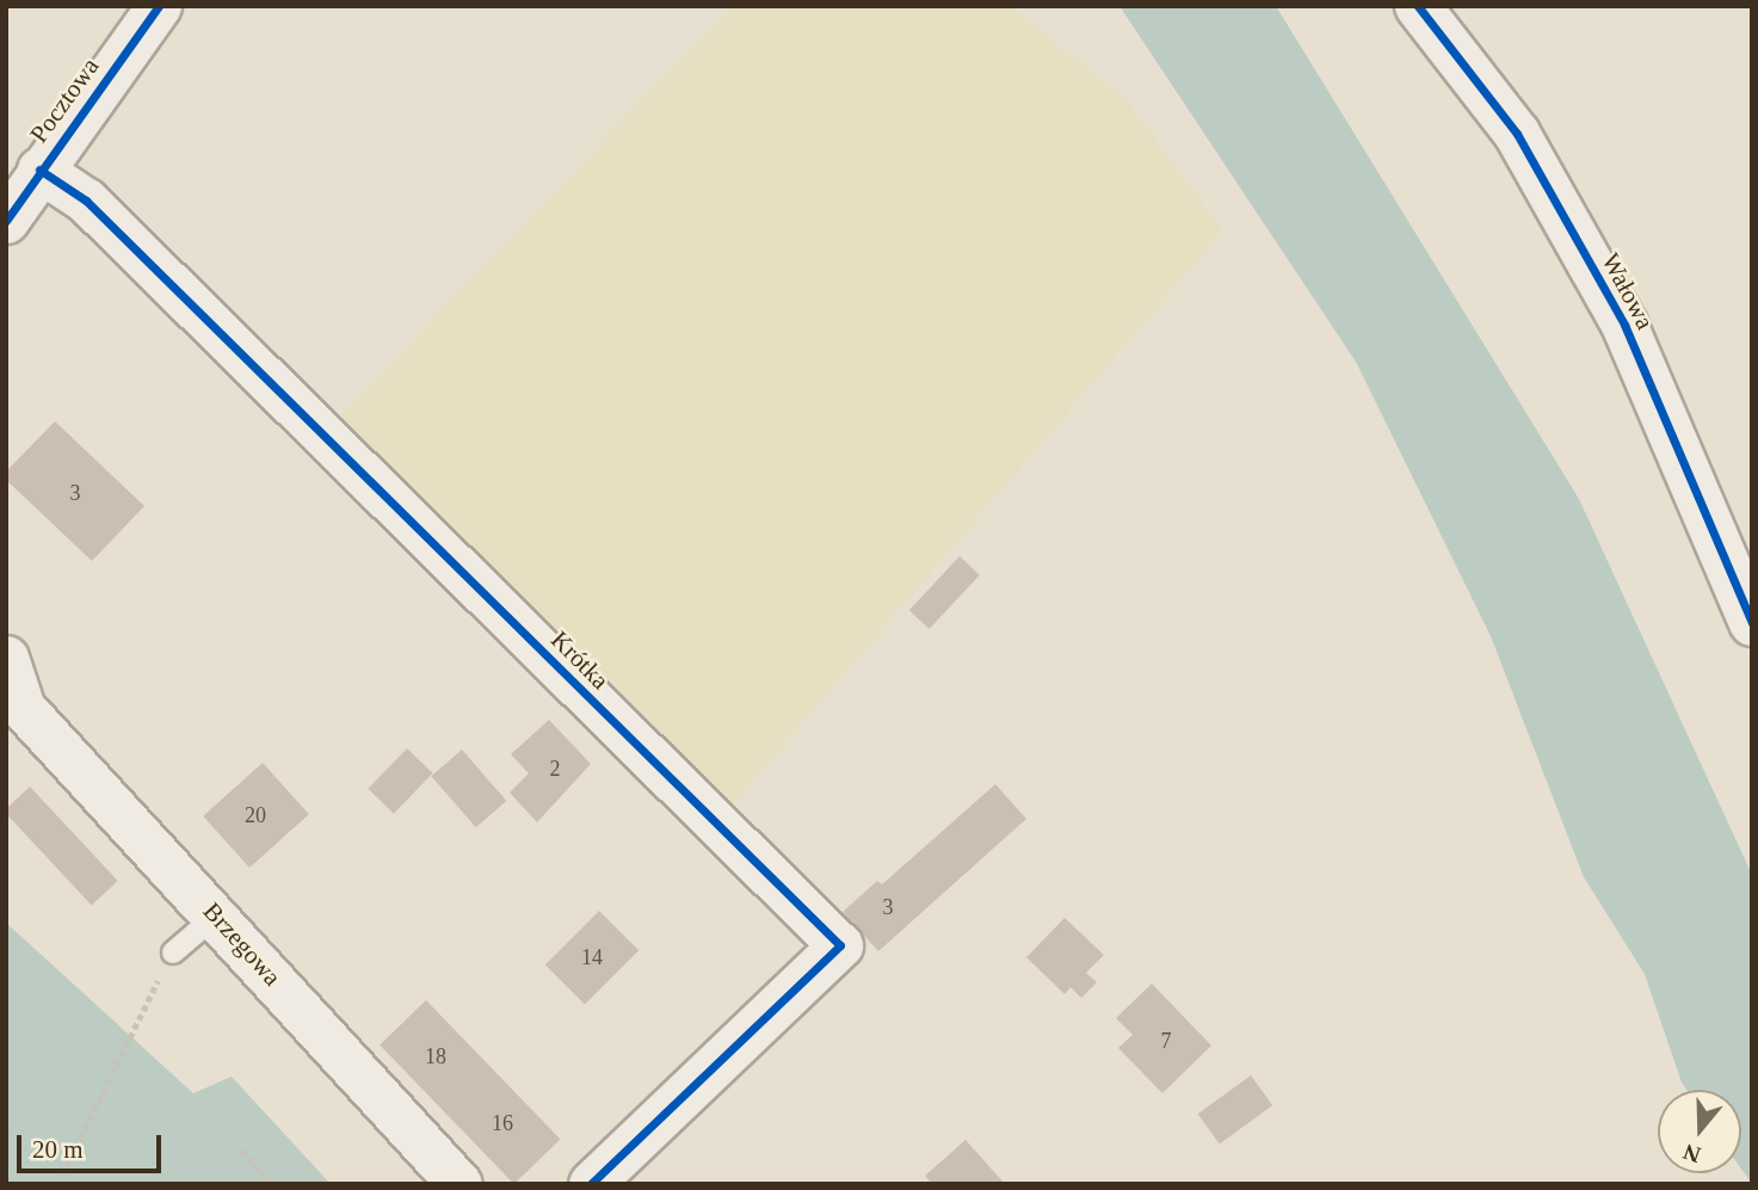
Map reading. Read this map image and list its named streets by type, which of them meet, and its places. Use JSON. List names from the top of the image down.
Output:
{
  "streets": {
    "street": [
      "Pocztowa",
      "Wałowa",
      "Krótka",
      "Brzegowa"
    ]
  },
  "crossings": [
    ["Pocztowa", "Krótka"]
  ],
  "house_numbers": [
    "3",
    "2",
    "20",
    "3",
    "14",
    "7",
    "18",
    "16"
  ],
  "scale_bar": "20 m",
  "north": "bottom"
}
